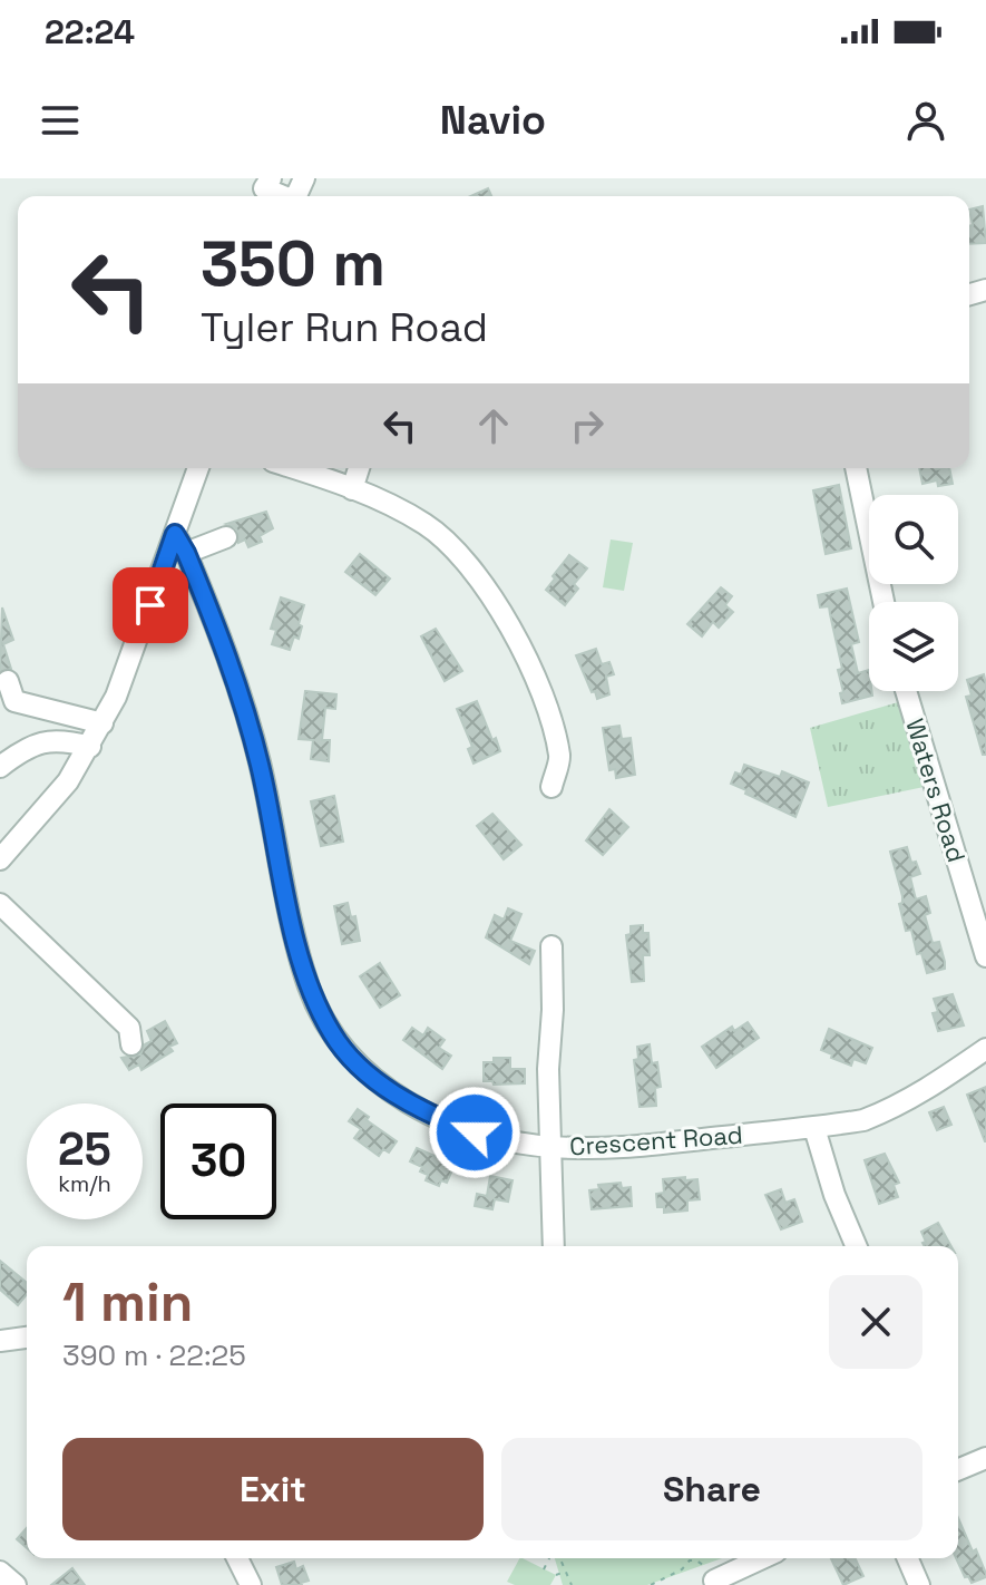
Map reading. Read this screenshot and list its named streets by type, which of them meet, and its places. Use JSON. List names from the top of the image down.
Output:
{
  "streets": {
    "street": ["Waters Road", "Crescent Road"]
  },
  "page": {
    "status": "22:24",
    "header": "Navio",
    "turn": ["350 m", "Tyler Run Road"],
    "speed": "25 km/h",
    "limit": "30",
    "heading": ["1 min", "390 m · 22:25"],
    "buttons": ["Exit", "Share"]
  }
}
